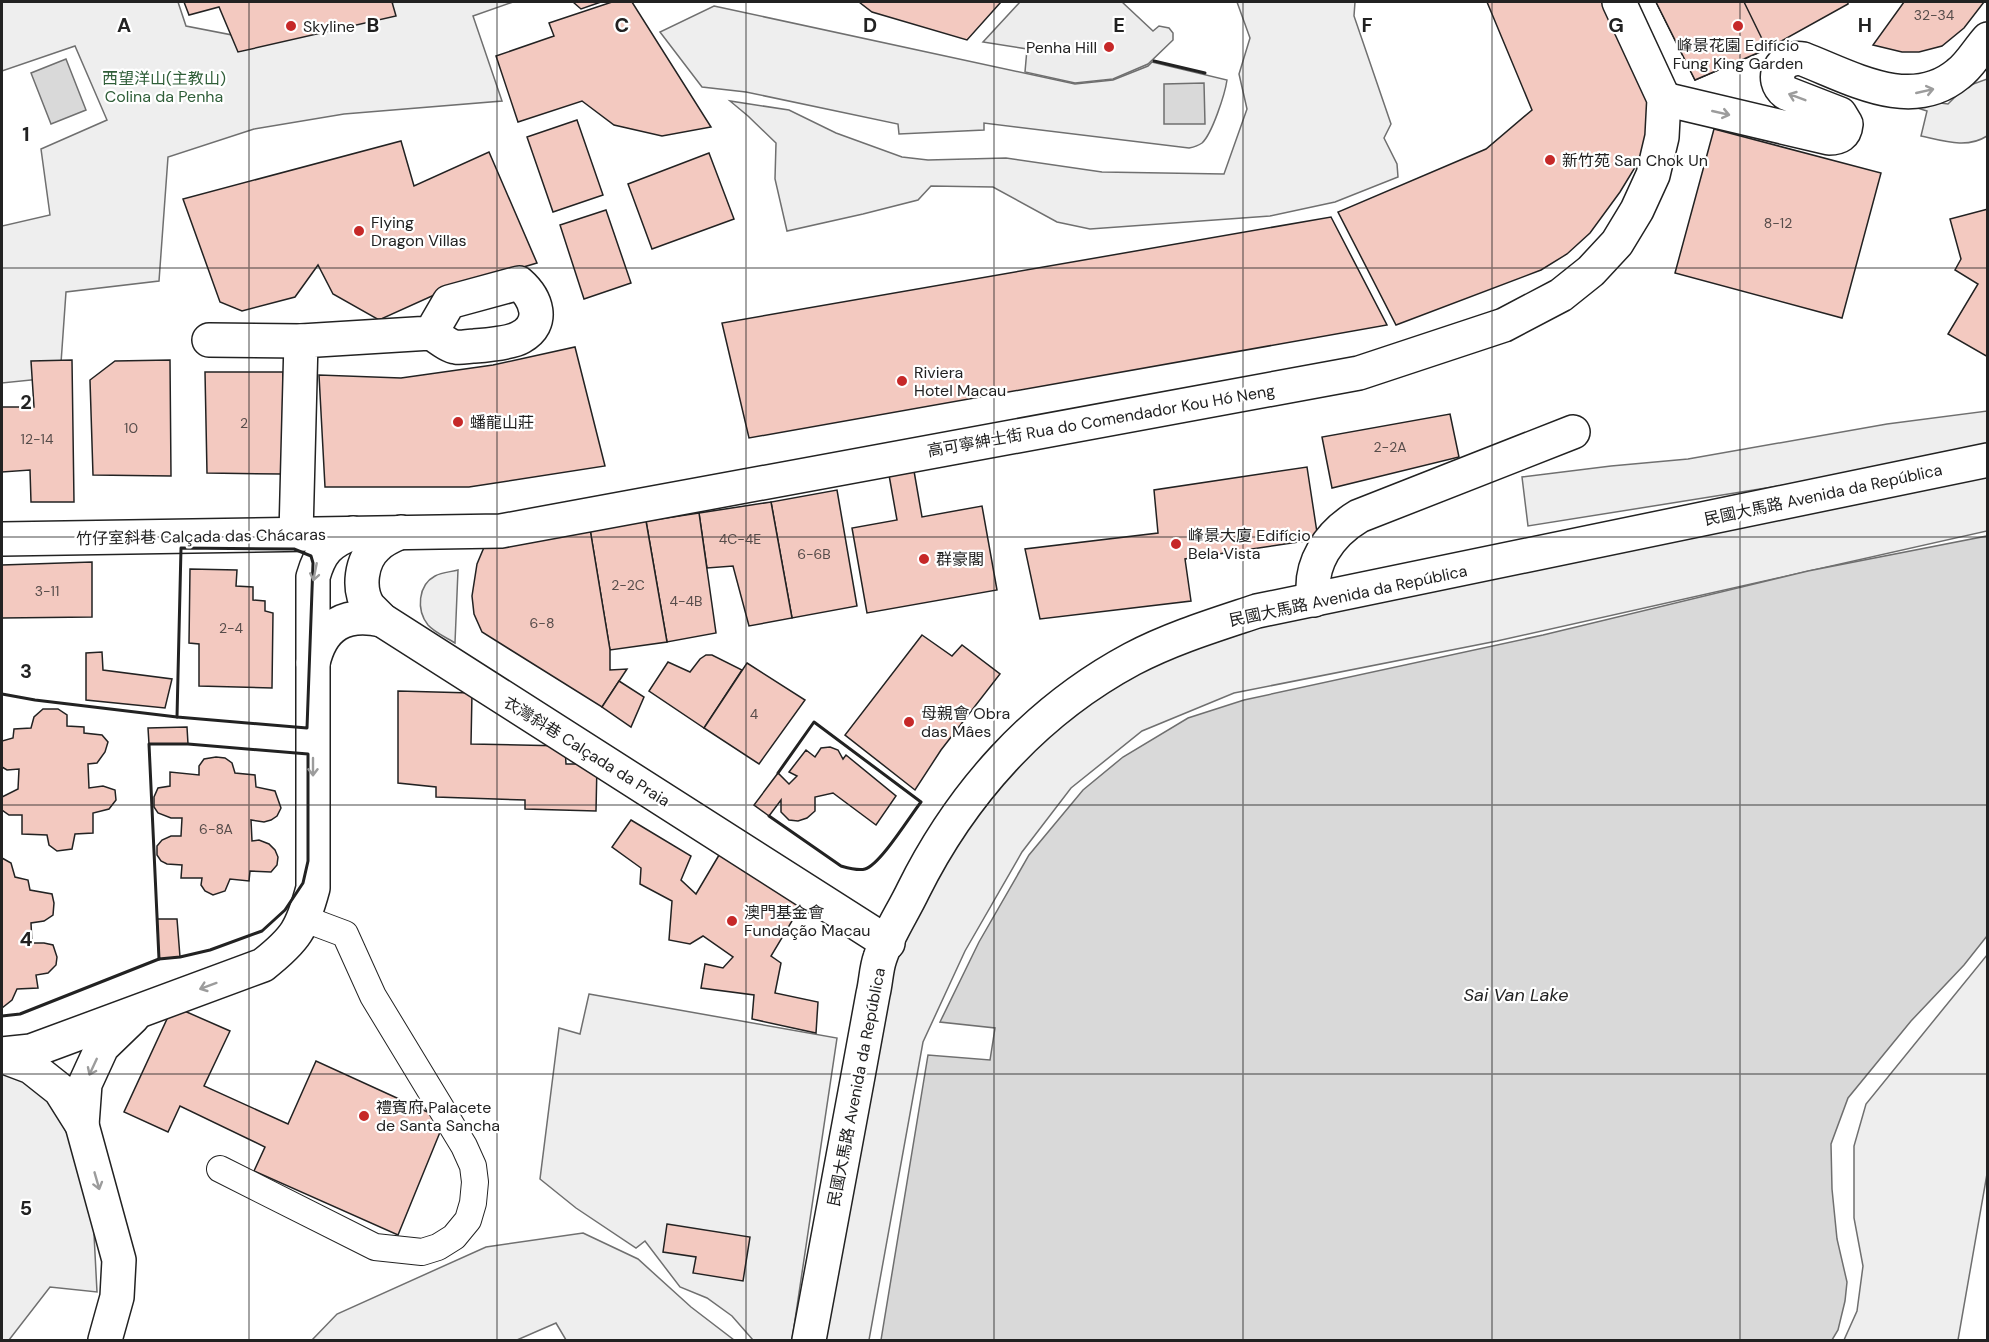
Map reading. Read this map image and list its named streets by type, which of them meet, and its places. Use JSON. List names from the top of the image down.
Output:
{
  "streets": {
    "street": [
      "高可寧紳士街 Rua do Comendador Kou Hó Neng",
      "民國大馬路 Avenida da República",
      "竹仔室斜巷 Calçada das Chácaras",
      "衣灣斜巷 Calçada da Praia"
    ]
  },
  "crossings": [
    ["高可寧紳士街 Rua do Comendador Kou Hó Neng", "竹仔室斜巷 Calçada das Chácaras"],
    ["民國大馬路 Avenida da República", "衣灣斜巷 Calçada da Praia"],
    ["竹仔室斜巷 Calçada das Chácaras", "衣灣斜巷 Calçada da Praia"]
  ],
  "water": ["Sai Van Lake"],
  "parks": ["西望洋山(主教山) Colina da Penha"],
  "places": [
    "Skyline",
    "峰景花園 Edifício Fung King Garden",
    "Penha Hill",
    "新竹苑 San Chok Un",
    "Flying Dragon Villas",
    "Riviera Hotel Macau",
    "蟠龍山莊",
    "峰景大廈 Edifício Bela Vista",
    "群豪閣",
    "母親會 Obra das Mâes",
    "澳門基金會 Fundação Macau",
    "禮賓府 Palacete de Santa Sancha"
  ],
  "house_numbers": [
    "32-34",
    "8-12",
    "2",
    "10",
    "12-14",
    "2-2A",
    "4C-4E",
    "6-6B",
    "2-2C",
    "3-11",
    "4-4B",
    "6-8",
    "2-4",
    "4",
    "6-8A"
  ],
  "grid": {
    "columns": [
      "A",
      "B",
      "C",
      "D",
      "E",
      "F",
      "G",
      "H"
    ],
    "rows": [
      "1",
      "2",
      "3",
      "4",
      "5"
    ]
  }
}
